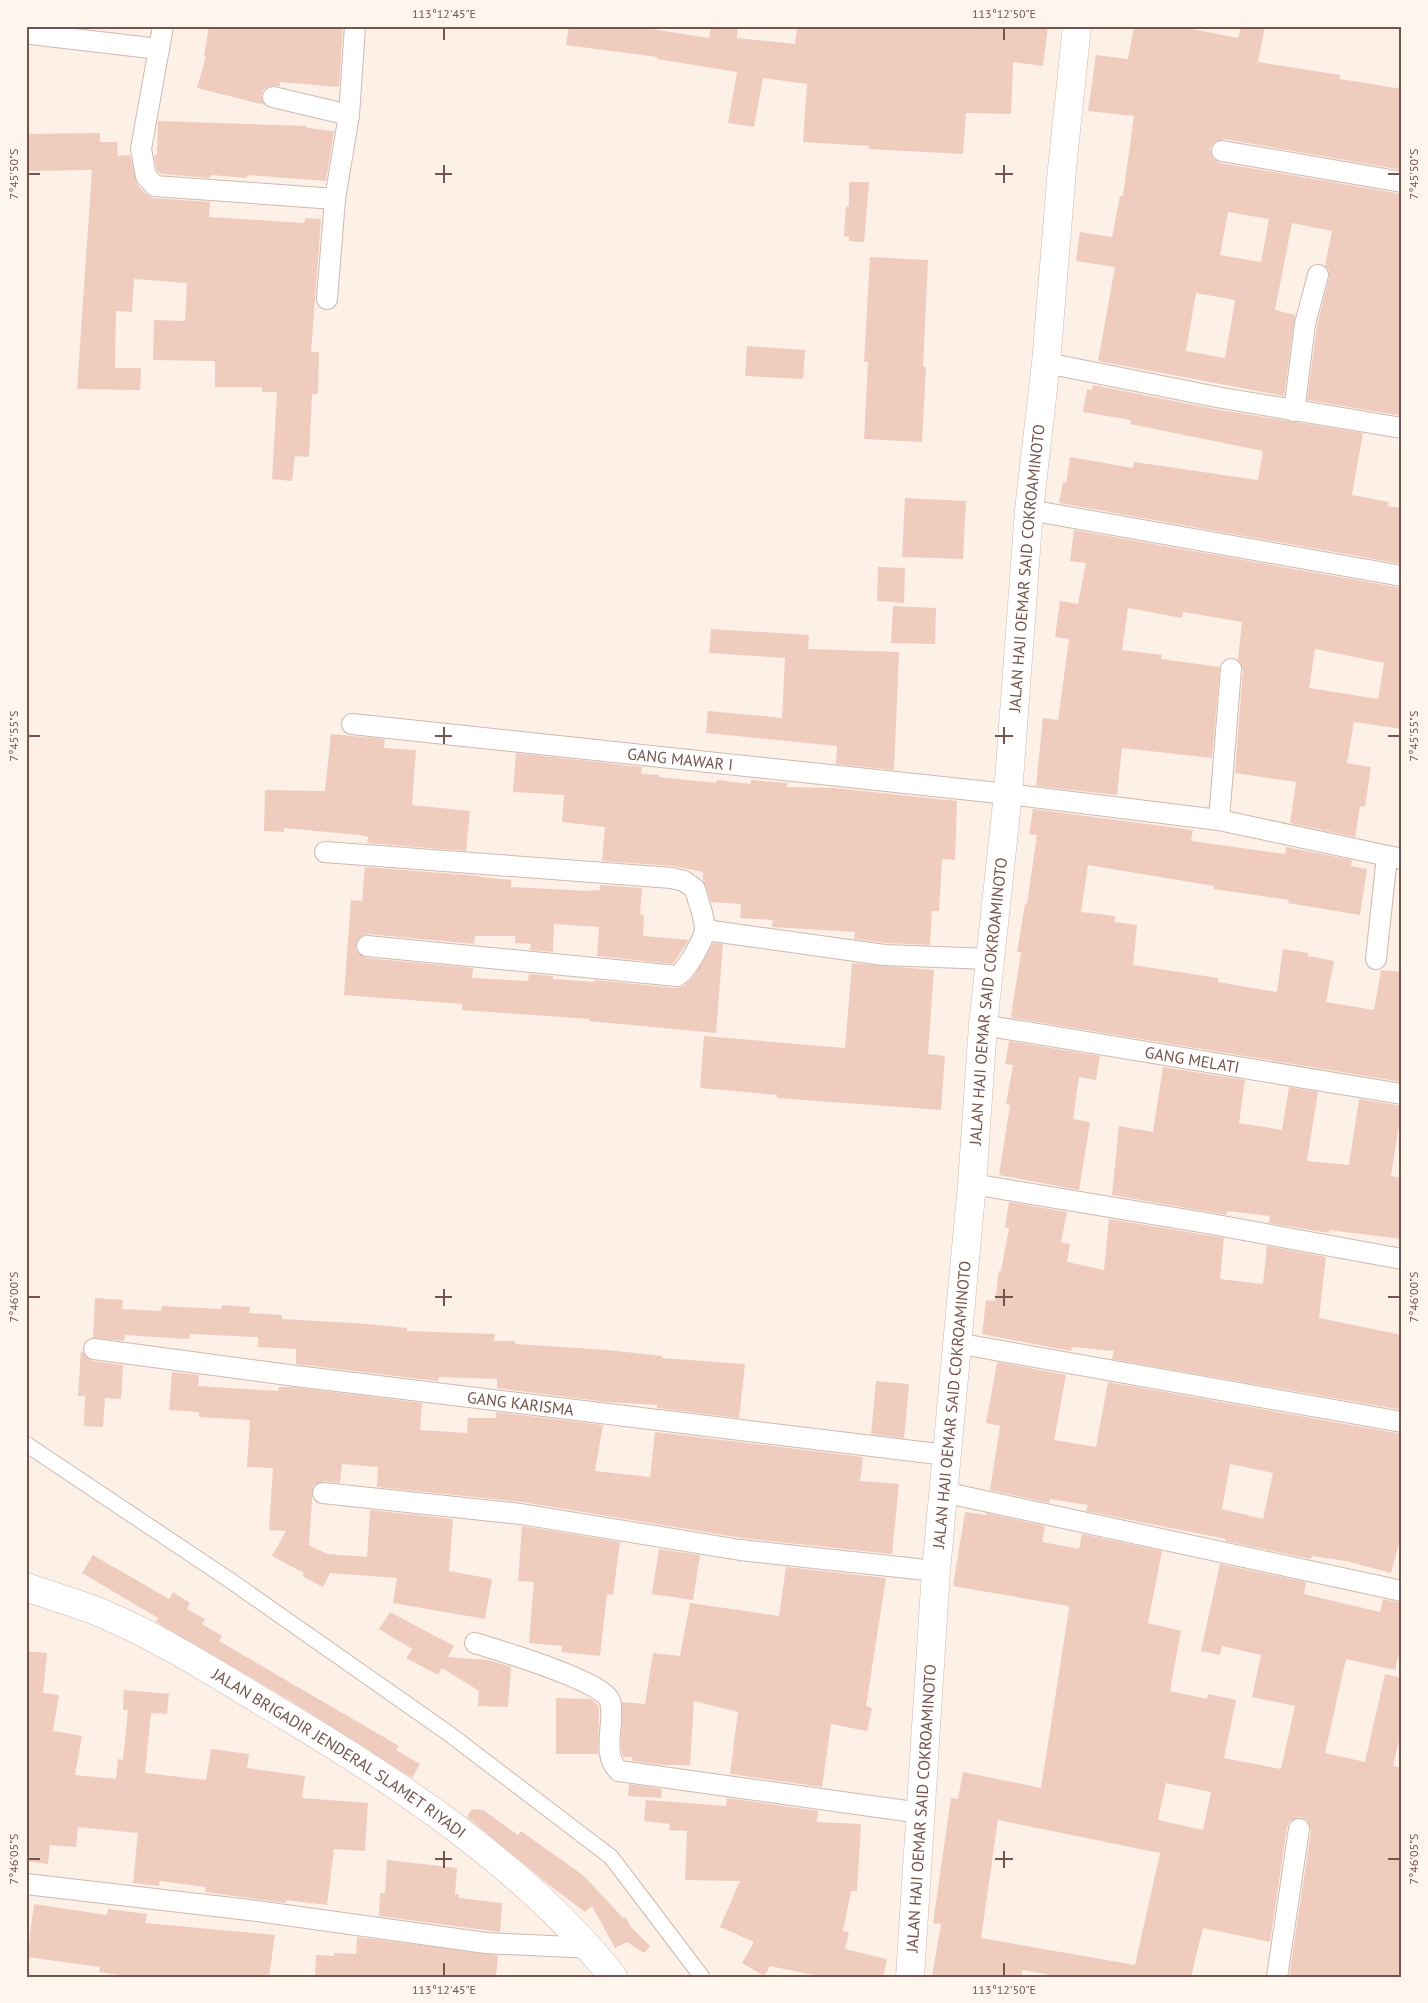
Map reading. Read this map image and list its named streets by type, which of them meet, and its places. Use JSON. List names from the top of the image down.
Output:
{
  "streets": {
    "main road": ["JALAN HAJI OEMAR SAID COKROAMINOTO", "JALAN BRIGADIR JENDERAL SLAMET RIYADI"],
    "street": ["GANG MAWAR I", "GANG MELATI", "GANG KARISMA"]
  },
  "crossings": [
    ["JALAN HAJI OEMAR SAID COKROAMINOTO", "GANG MAWAR I"],
    ["JALAN HAJI OEMAR SAID COKROAMINOTO", "GANG MELATI"],
    ["JALAN HAJI OEMAR SAID COKROAMINOTO", "GANG KARISMA"]
  ],
  "coordinates": [
    "113°12'45\"E",
    "113°12'50\"E",
    "7°45'50\"S",
    "7°45'55\"S",
    "7°46'00\"S",
    "7°46'05\"S"
  ]
}
